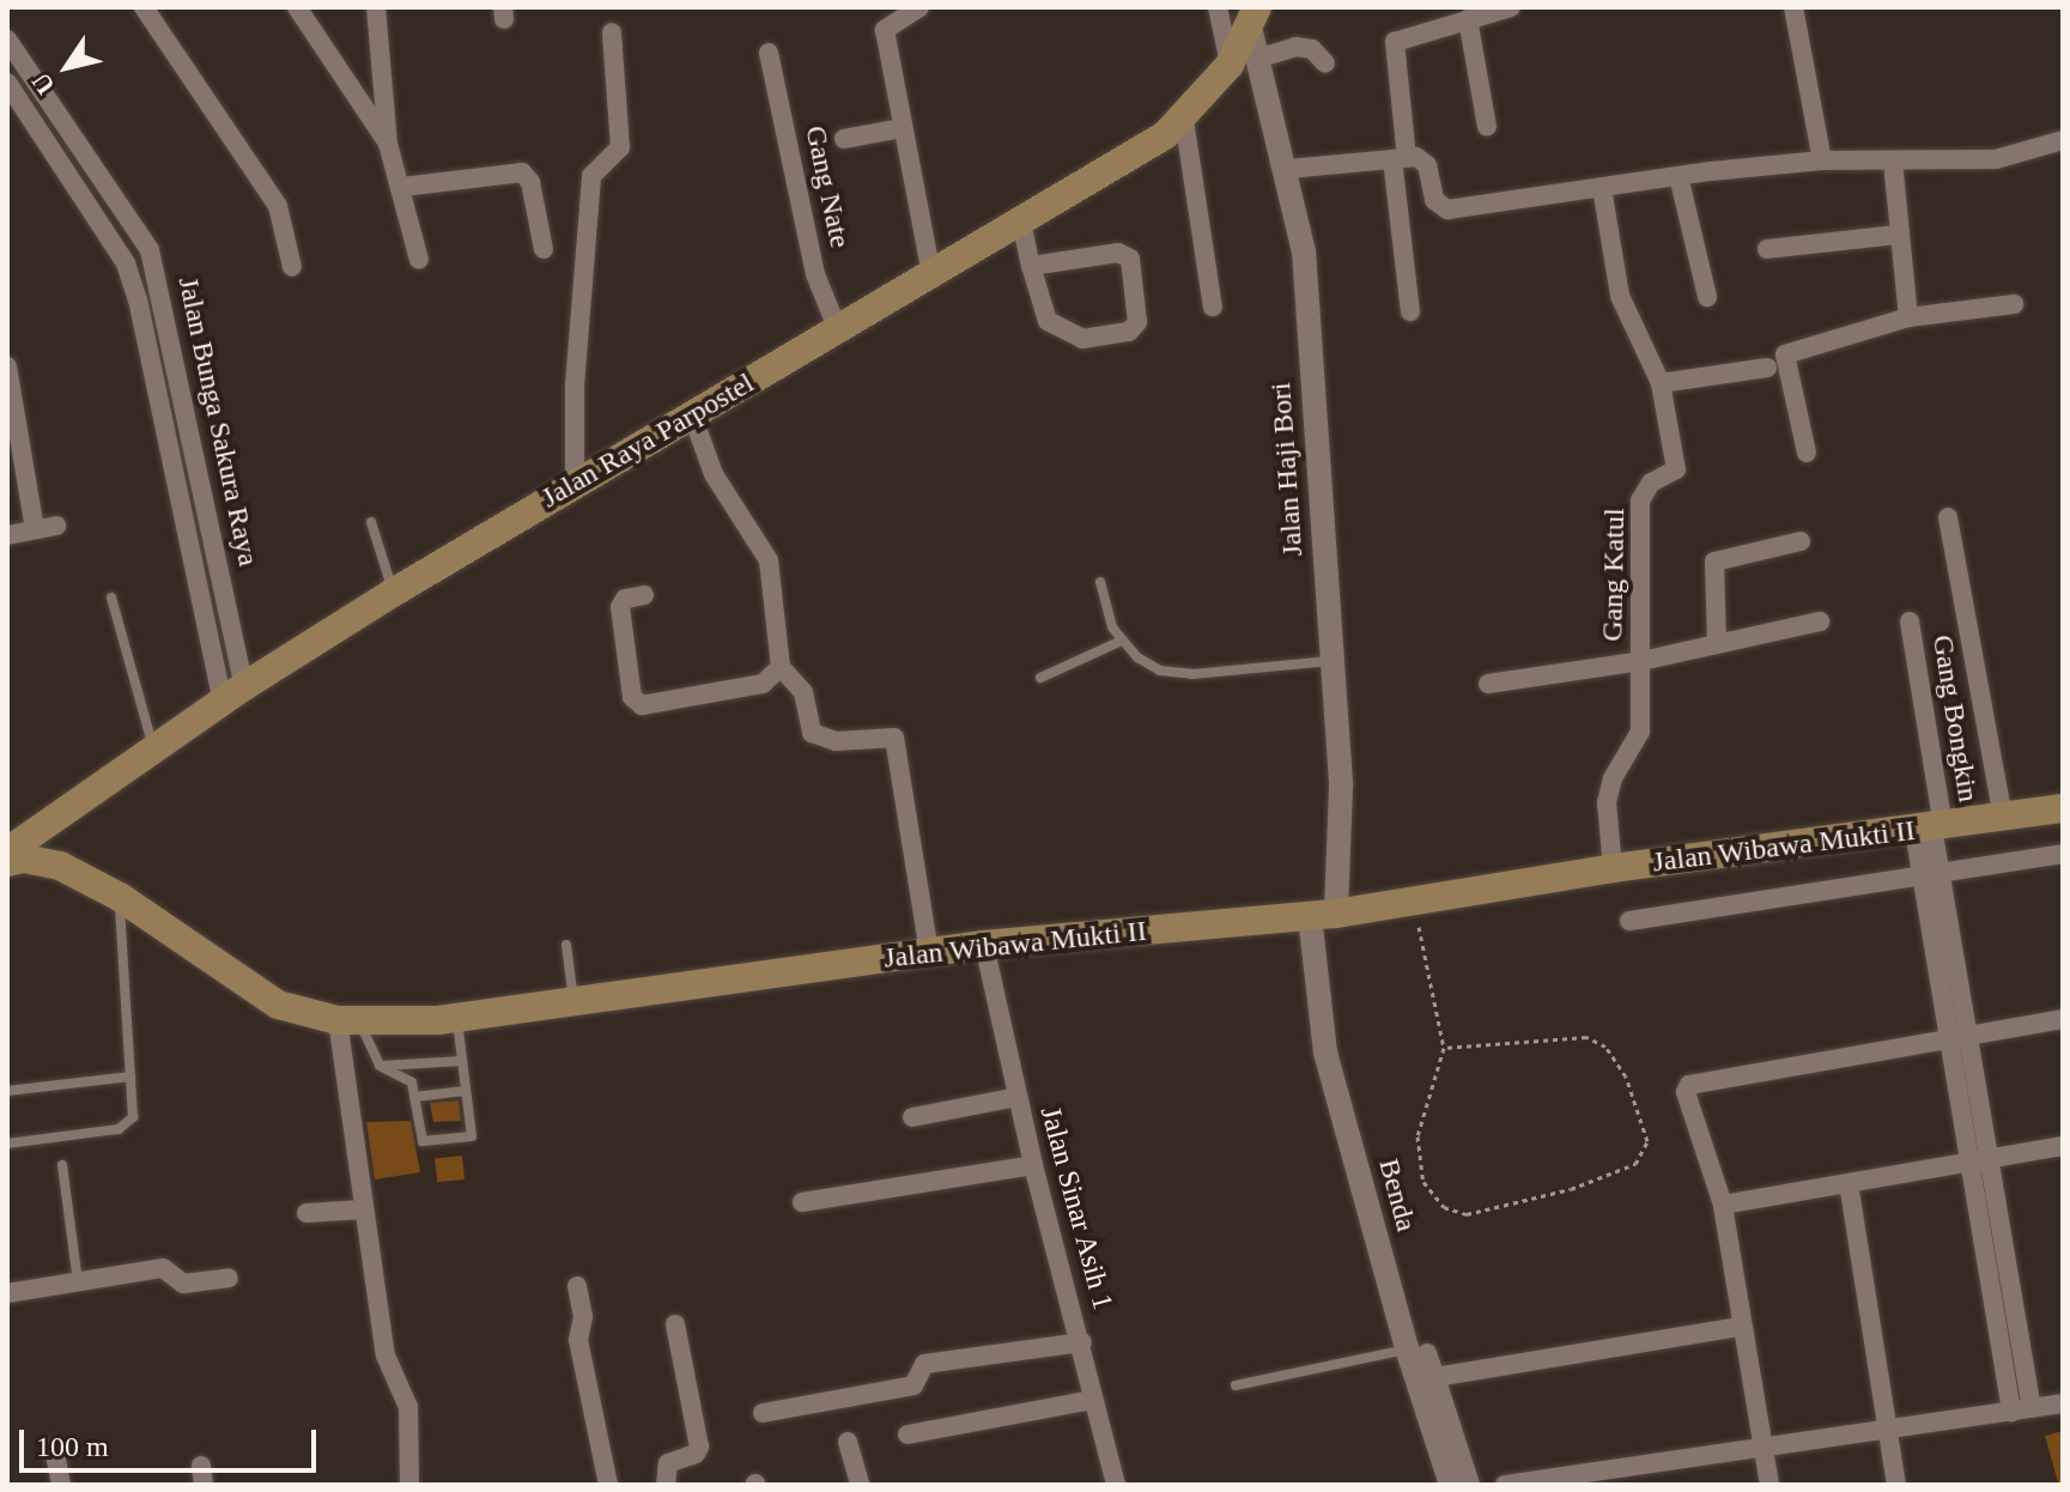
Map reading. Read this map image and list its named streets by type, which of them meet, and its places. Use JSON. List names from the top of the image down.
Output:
{
  "streets": {
    "main road": ["Jalan Raya Parpostel", "Jalan Wibawa Mukti II"],
    "street": [
      "Gang Nate",
      "Jalan Bunga Sakura Raya",
      "Jalan Haji Bori",
      "Gang Katul",
      "Gang Bongkin",
      "Benda",
      "Jalan Sinar Asih 1"
    ]
  },
  "crossings": [
    ["Gang Nate", "Jalan Raya Parpostel"],
    ["Jalan Bunga Sakura Raya", "Jalan Raya Parpostel"],
    ["Jalan Raya Parpostel", "Jalan Haji Bori"],
    ["Jalan Haji Bori", "Jalan Wibawa Mukti II"],
    ["Jalan Haji Bori", "Benda"],
    ["Gang Katul", "Jalan Wibawa Mukti II"],
    ["Gang Bongkin", "Jalan Wibawa Mukti II"],
    ["Jalan Wibawa Mukti II", "Benda"],
    ["Jalan Wibawa Mukti II", "Jalan Sinar Asih 1"]
  ],
  "scale_bar": "100 m",
  "north": "bottom left"
}
